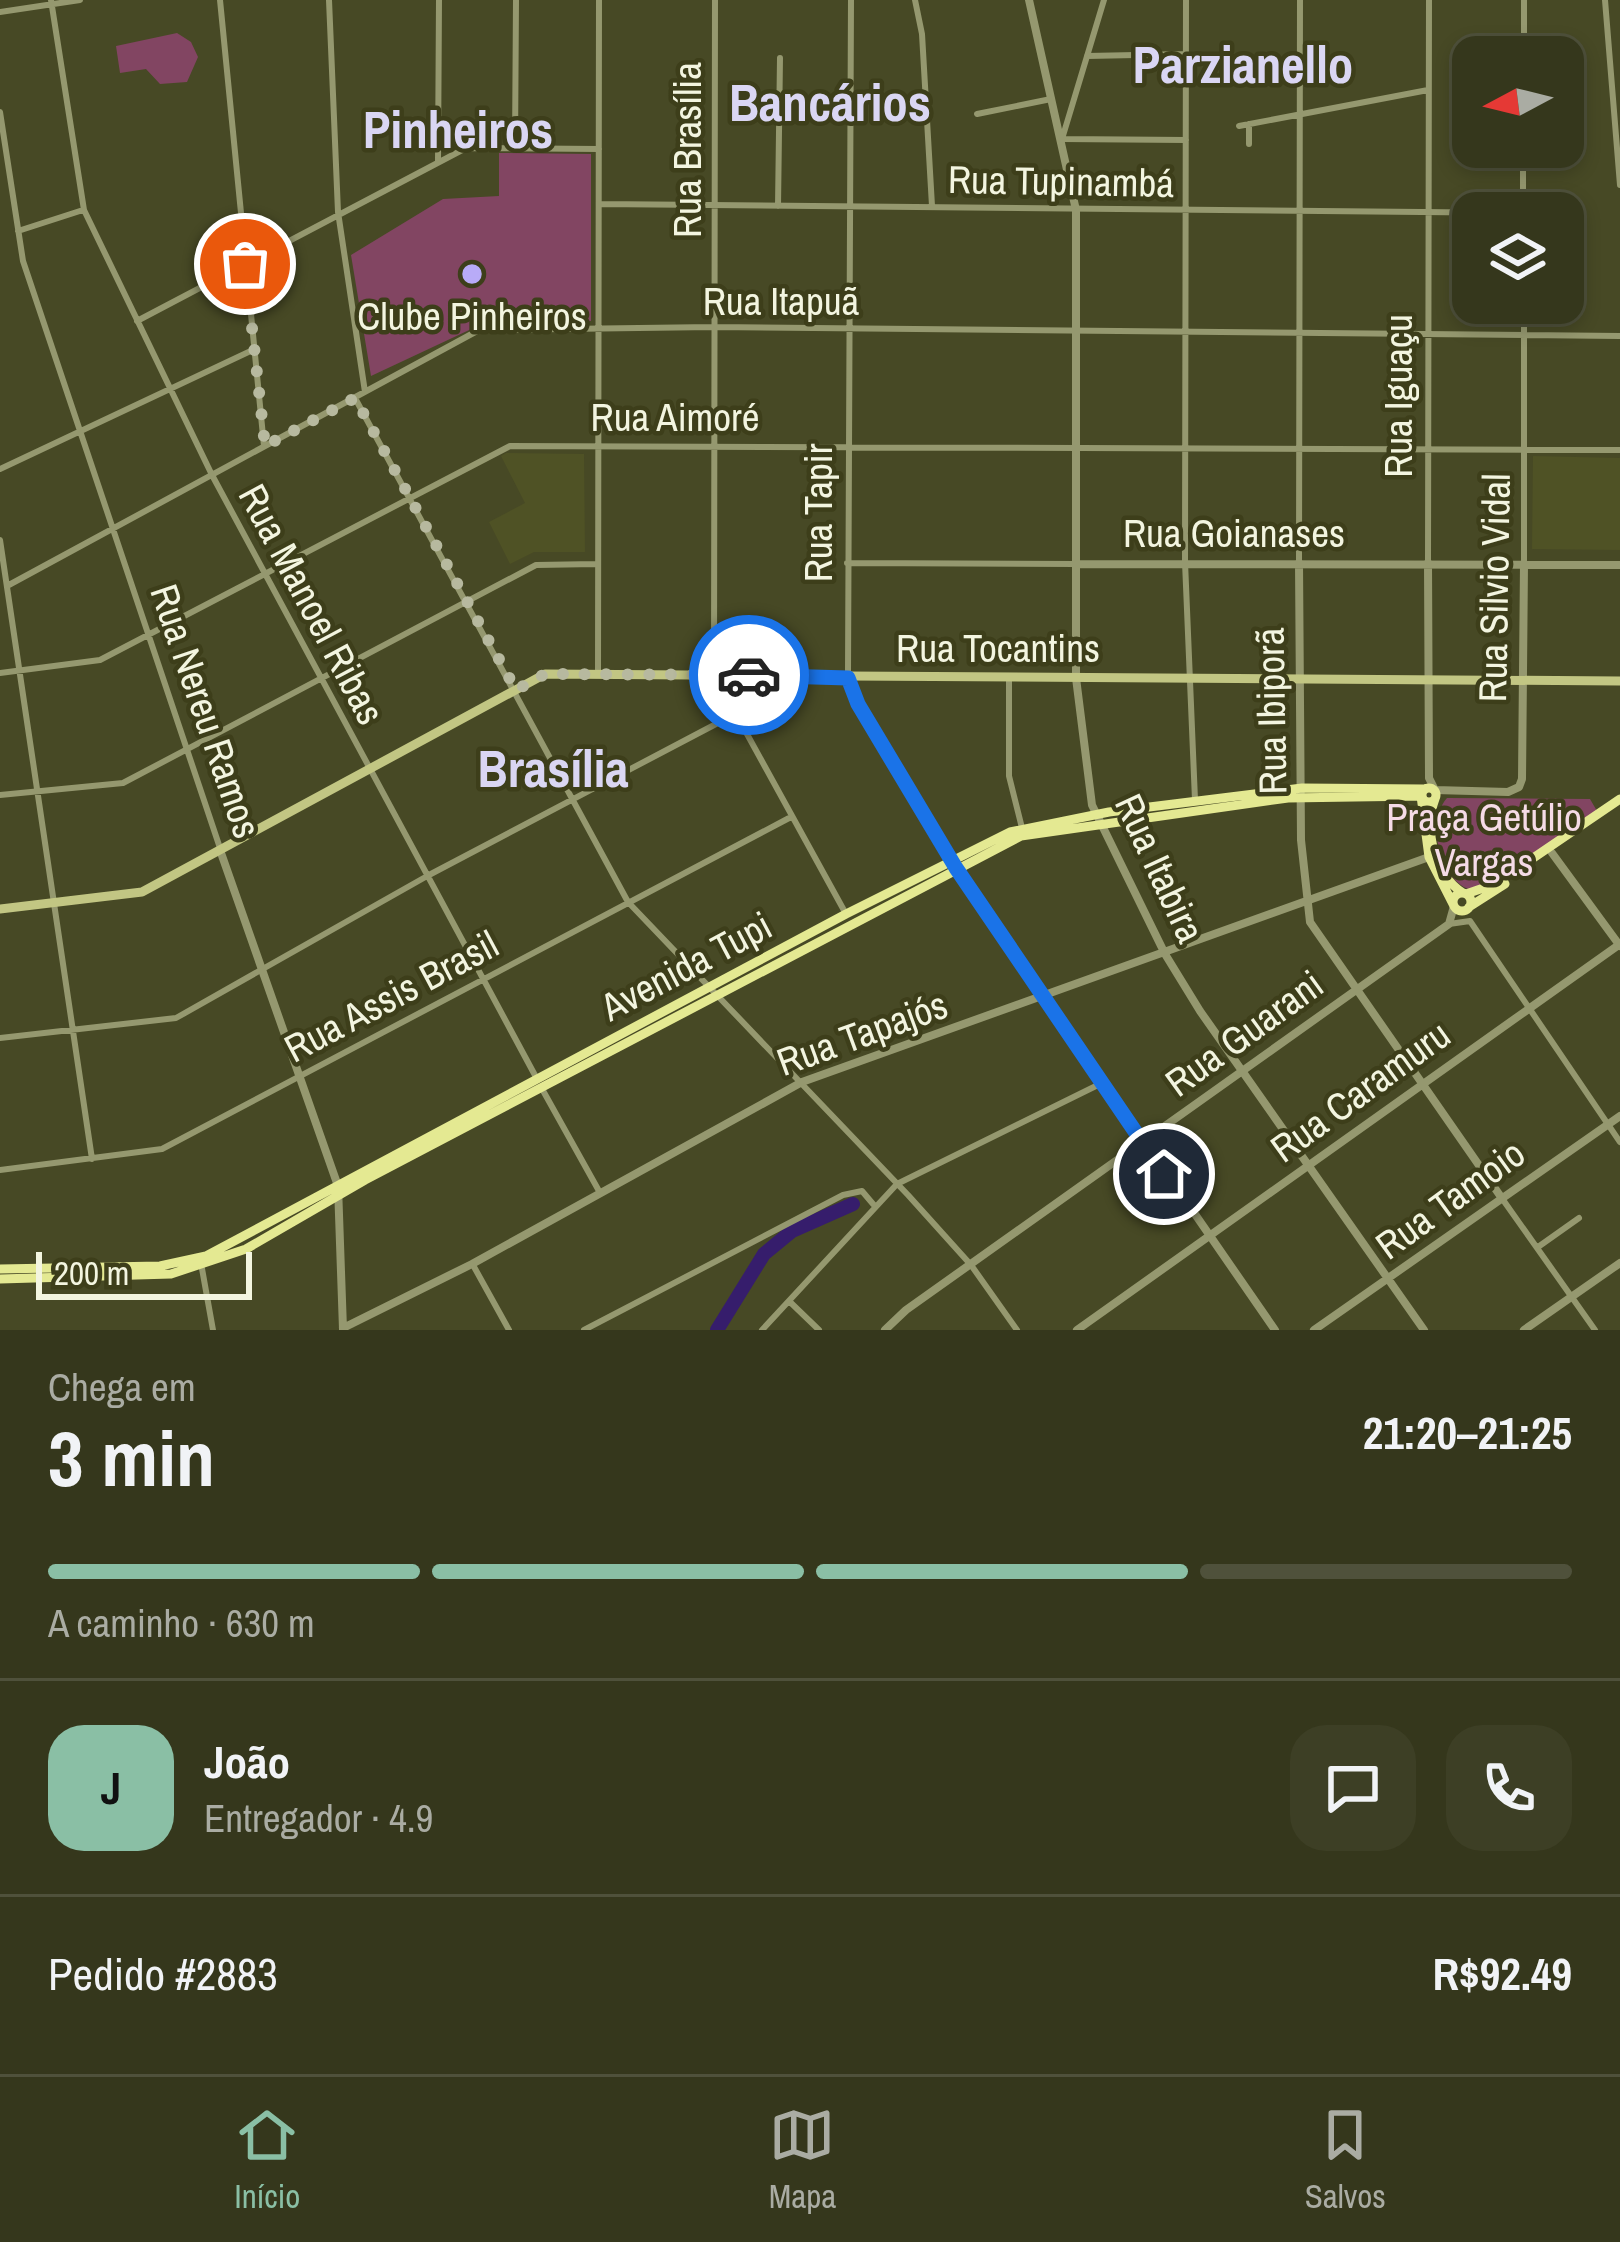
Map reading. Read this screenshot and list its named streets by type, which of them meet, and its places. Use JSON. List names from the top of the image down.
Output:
{
  "streets": {
    "main road": ["Rua Iguaçu", "Rua Tocantins", "Avenida Tupi"],
    "street": [
      "Rua Brasília",
      "Rua Tupinambá",
      "Rua Itapuã",
      "Rua Aimoré",
      "Rua Tapir",
      "Rua Goianases",
      "Rua Silvio Vidal",
      "Rua Manoel Ribas",
      "Rua Nereu Ramos",
      "Rua Ibiporã",
      "Rua Itabira",
      "Rua Assis Brasil",
      "Rua Tapajós",
      "Rua Guarani",
      "Rua Caramuru",
      "Rua Tamoio"
    ]
  },
  "crossings": [
    ["Rua Brasília", "Rua Tupinambá"],
    ["Rua Brasília", "Rua Itapuã"],
    ["Rua Brasília", "Rua Aimoré"],
    ["Rua Brasília", "Rua Tocantins"],
    ["Rua Brasília", "Avenida Tupi"],
    ["Rua Brasília", "Rua Assis Brasil"],
    ["Rua Tupinambá", "Rua Iguaçu"],
    ["Rua Tupinambá", "Rua Tapir"],
    ["Rua Tupinambá", "Rua Ibiporã"],
    ["Rua Tupinambá", "Rua Itabira"],
    ["Rua Itapuã", "Rua Iguaçu"],
    ["Rua Itapuã", "Rua Tapir"],
    ["Rua Itapuã", "Rua Silvio Vidal"],
    ["Rua Itapuã", "Rua Manoel Ribas"],
    ["Rua Itapuã", "Rua Nereu Ramos"],
    ["Rua Itapuã", "Rua Ibiporã"],
    ["Rua Itapuã", "Rua Itabira"],
    ["Rua Iguaçu", "Rua Aimoré"],
    ["Rua Iguaçu", "Rua Goianases"],
    ["Rua Iguaçu", "Rua Silvio Vidal"],
    ["Rua Iguaçu", "Rua Tocantins"],
    ["Rua Iguaçu", "Avenida Tupi"],
    ["Rua Iguaçu", "Rua Tapajós"],
    ["Rua Aimoré", "Rua Tapir"],
    ["Rua Aimoré", "Rua Silvio Vidal"],
    ["Rua Aimoré", "Rua Manoel Ribas"],
    ["Rua Aimoré", "Rua Nereu Ramos"],
    ["Rua Aimoré", "Rua Ibiporã"],
    ["Rua Aimoré", "Rua Itabira"],
    ["Rua Tapir", "Rua Goianases"],
    ["Rua Tapir", "Rua Tocantins"],
    ["Rua Tapir", "Avenida Tupi"],
    ["Rua Tapir", "Rua Tapajós"],
    ["Rua Tapir", "Rua Guarani"],
    ["Rua Tapir", "Rua Caramuru"],
    ["Rua Goianases", "Rua Silvio Vidal"],
    ["Rua Goianases", "Rua Ibiporã"],
    ["Rua Goianases", "Rua Itabira"],
    ["Rua Silvio Vidal", "Rua Tocantins"],
    ["Rua Silvio Vidal", "Avenida Tupi"],
    ["Rua Manoel Ribas", "Rua Tocantins"],
    ["Rua Manoel Ribas", "Avenida Tupi"],
    ["Rua Manoel Ribas", "Rua Assis Brasil"],
    ["Rua Manoel Ribas", "Rua Tapajós"],
    ["Rua Tocantins", "Rua Nereu Ramos"],
    ["Rua Tocantins", "Rua Ibiporã"],
    ["Rua Tocantins", "Rua Itabira"],
    ["Rua Nereu Ramos", "Avenida Tupi"],
    ["Rua Nereu Ramos", "Rua Assis Brasil"],
    ["Rua Nereu Ramos", "Rua Tapajós"],
    ["Rua Ibiporã", "Avenida Tupi"],
    ["Rua Ibiporã", "Rua Tapajós"],
    ["Rua Ibiporã", "Rua Guarani"],
    ["Rua Ibiporã", "Rua Caramuru"],
    ["Rua Ibiporã", "Rua Tamoio"],
    ["Rua Itabira", "Avenida Tupi"],
    ["Rua Itabira", "Rua Tapajós"],
    ["Rua Itabira", "Rua Guarani"],
    ["Rua Itabira", "Rua Caramuru"],
    ["Rua Itabira", "Rua Tamoio"]
  ],
  "districts": [
    "Parzianello",
    "Bancários",
    "Pinheiros",
    "Brasília"
  ],
  "parks": ["Praça Getúlio Vargas"],
  "places": ["Clube Pinheiros"],
  "scale_bar": "200 m",
  "north": "left",
  "page": {
    "scale": "200 m",
    "heading": ["3 min", "Chega em", "21:20–21:25"],
    "panel": [
      "João",
      "Entregador · 4.9",
      "Pedido #2883",
      "R$92.49"
    ],
    "bar": "A caminho · 630 m",
    "round": "J",
    "tabs": ["Início", "Mapa", "Salvos"]
  }
}
